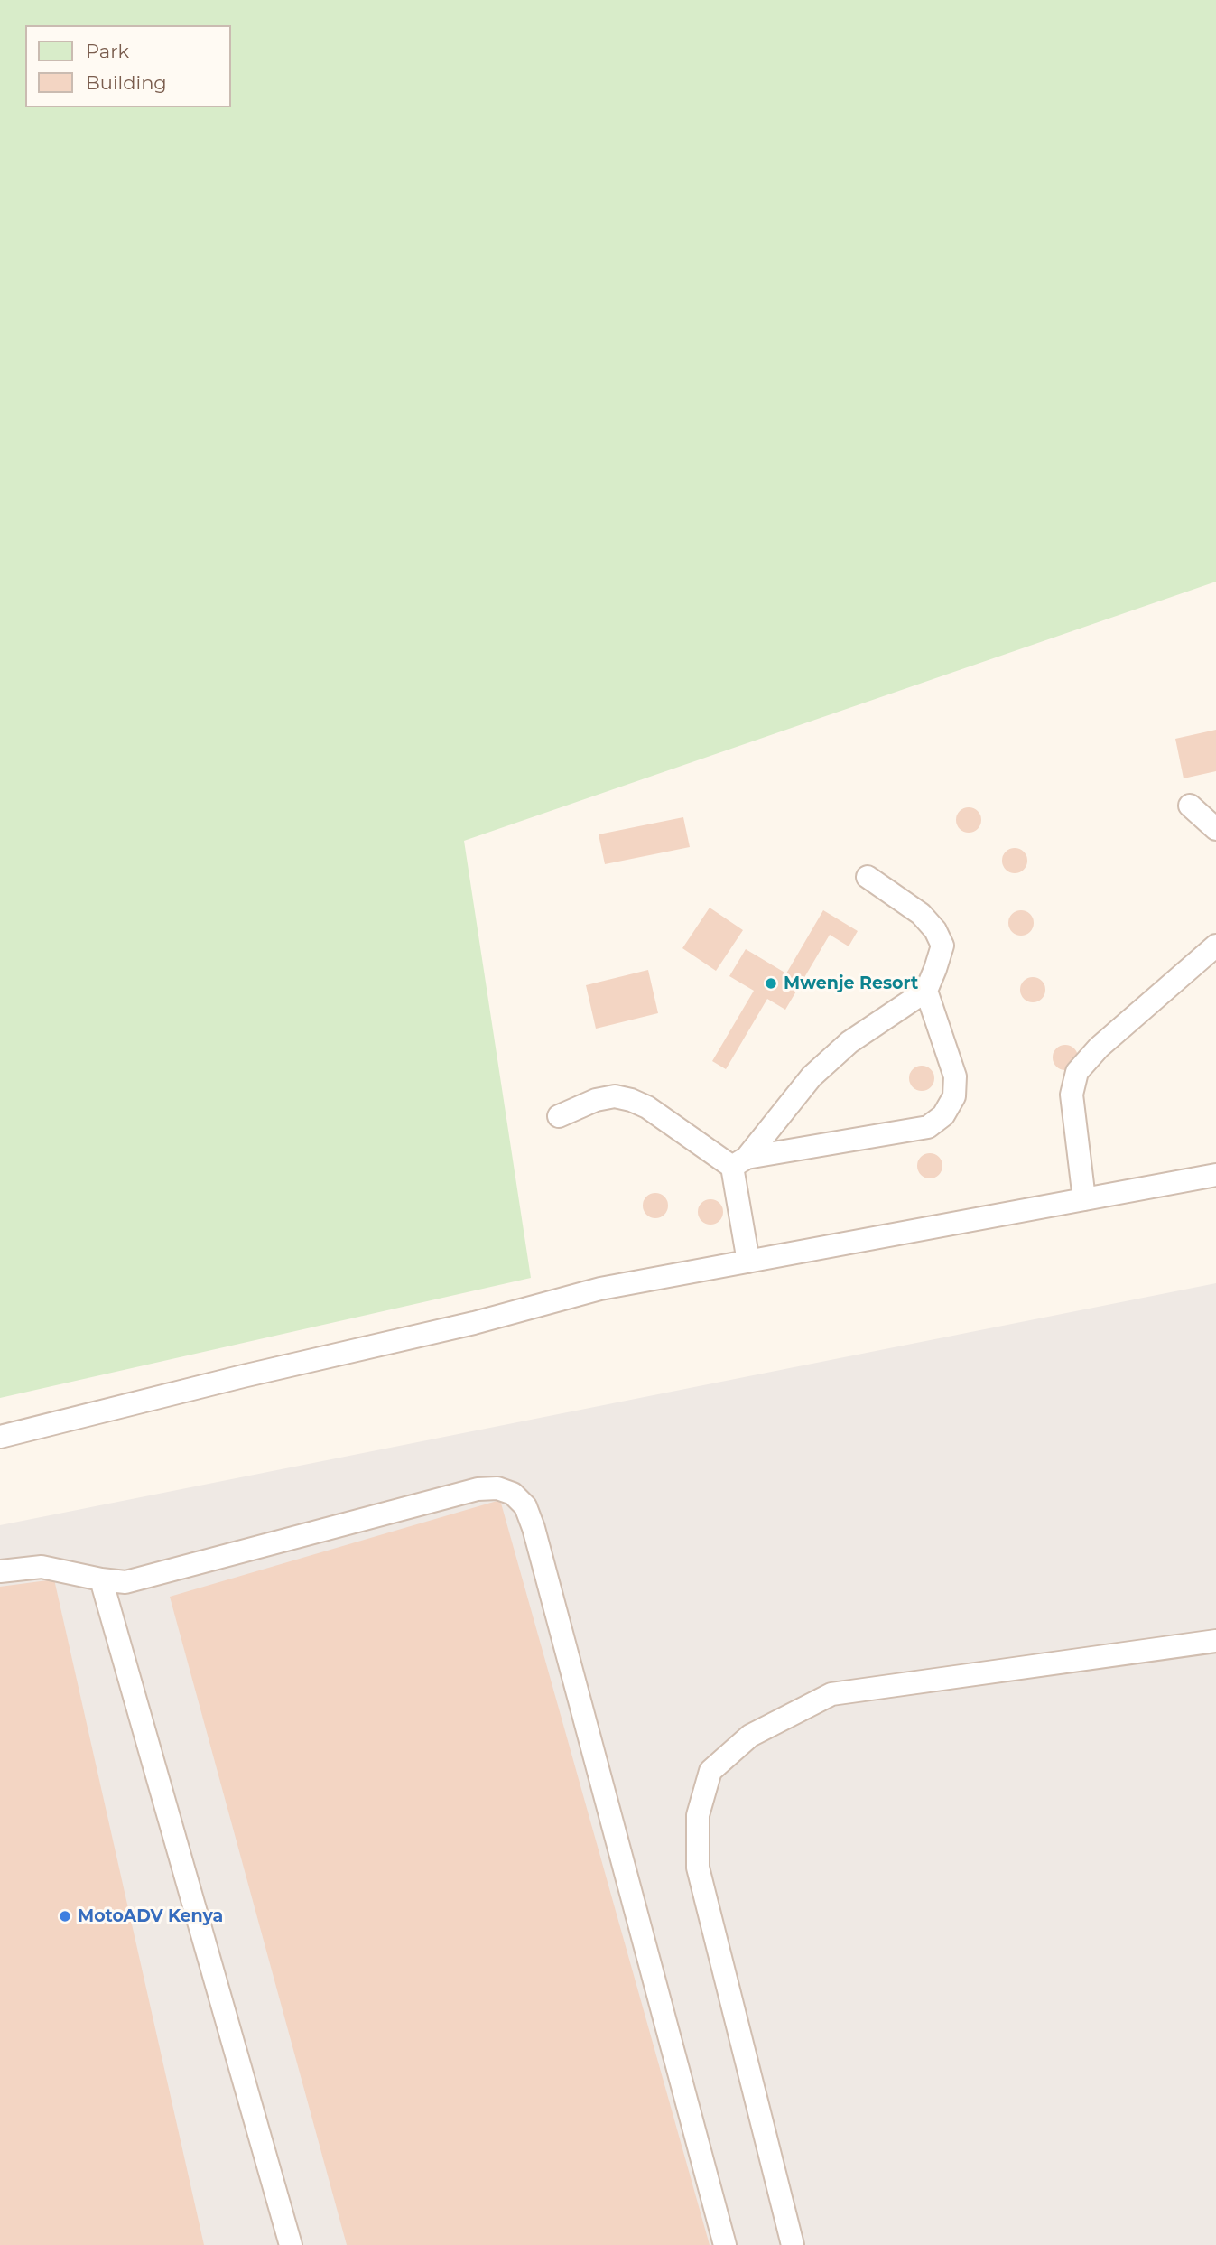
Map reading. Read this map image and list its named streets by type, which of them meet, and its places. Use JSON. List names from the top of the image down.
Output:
{
  "places": ["Mwenje Resort", "MotoADV Kenya"],
  "legend": ["Park", "Building"]
}
